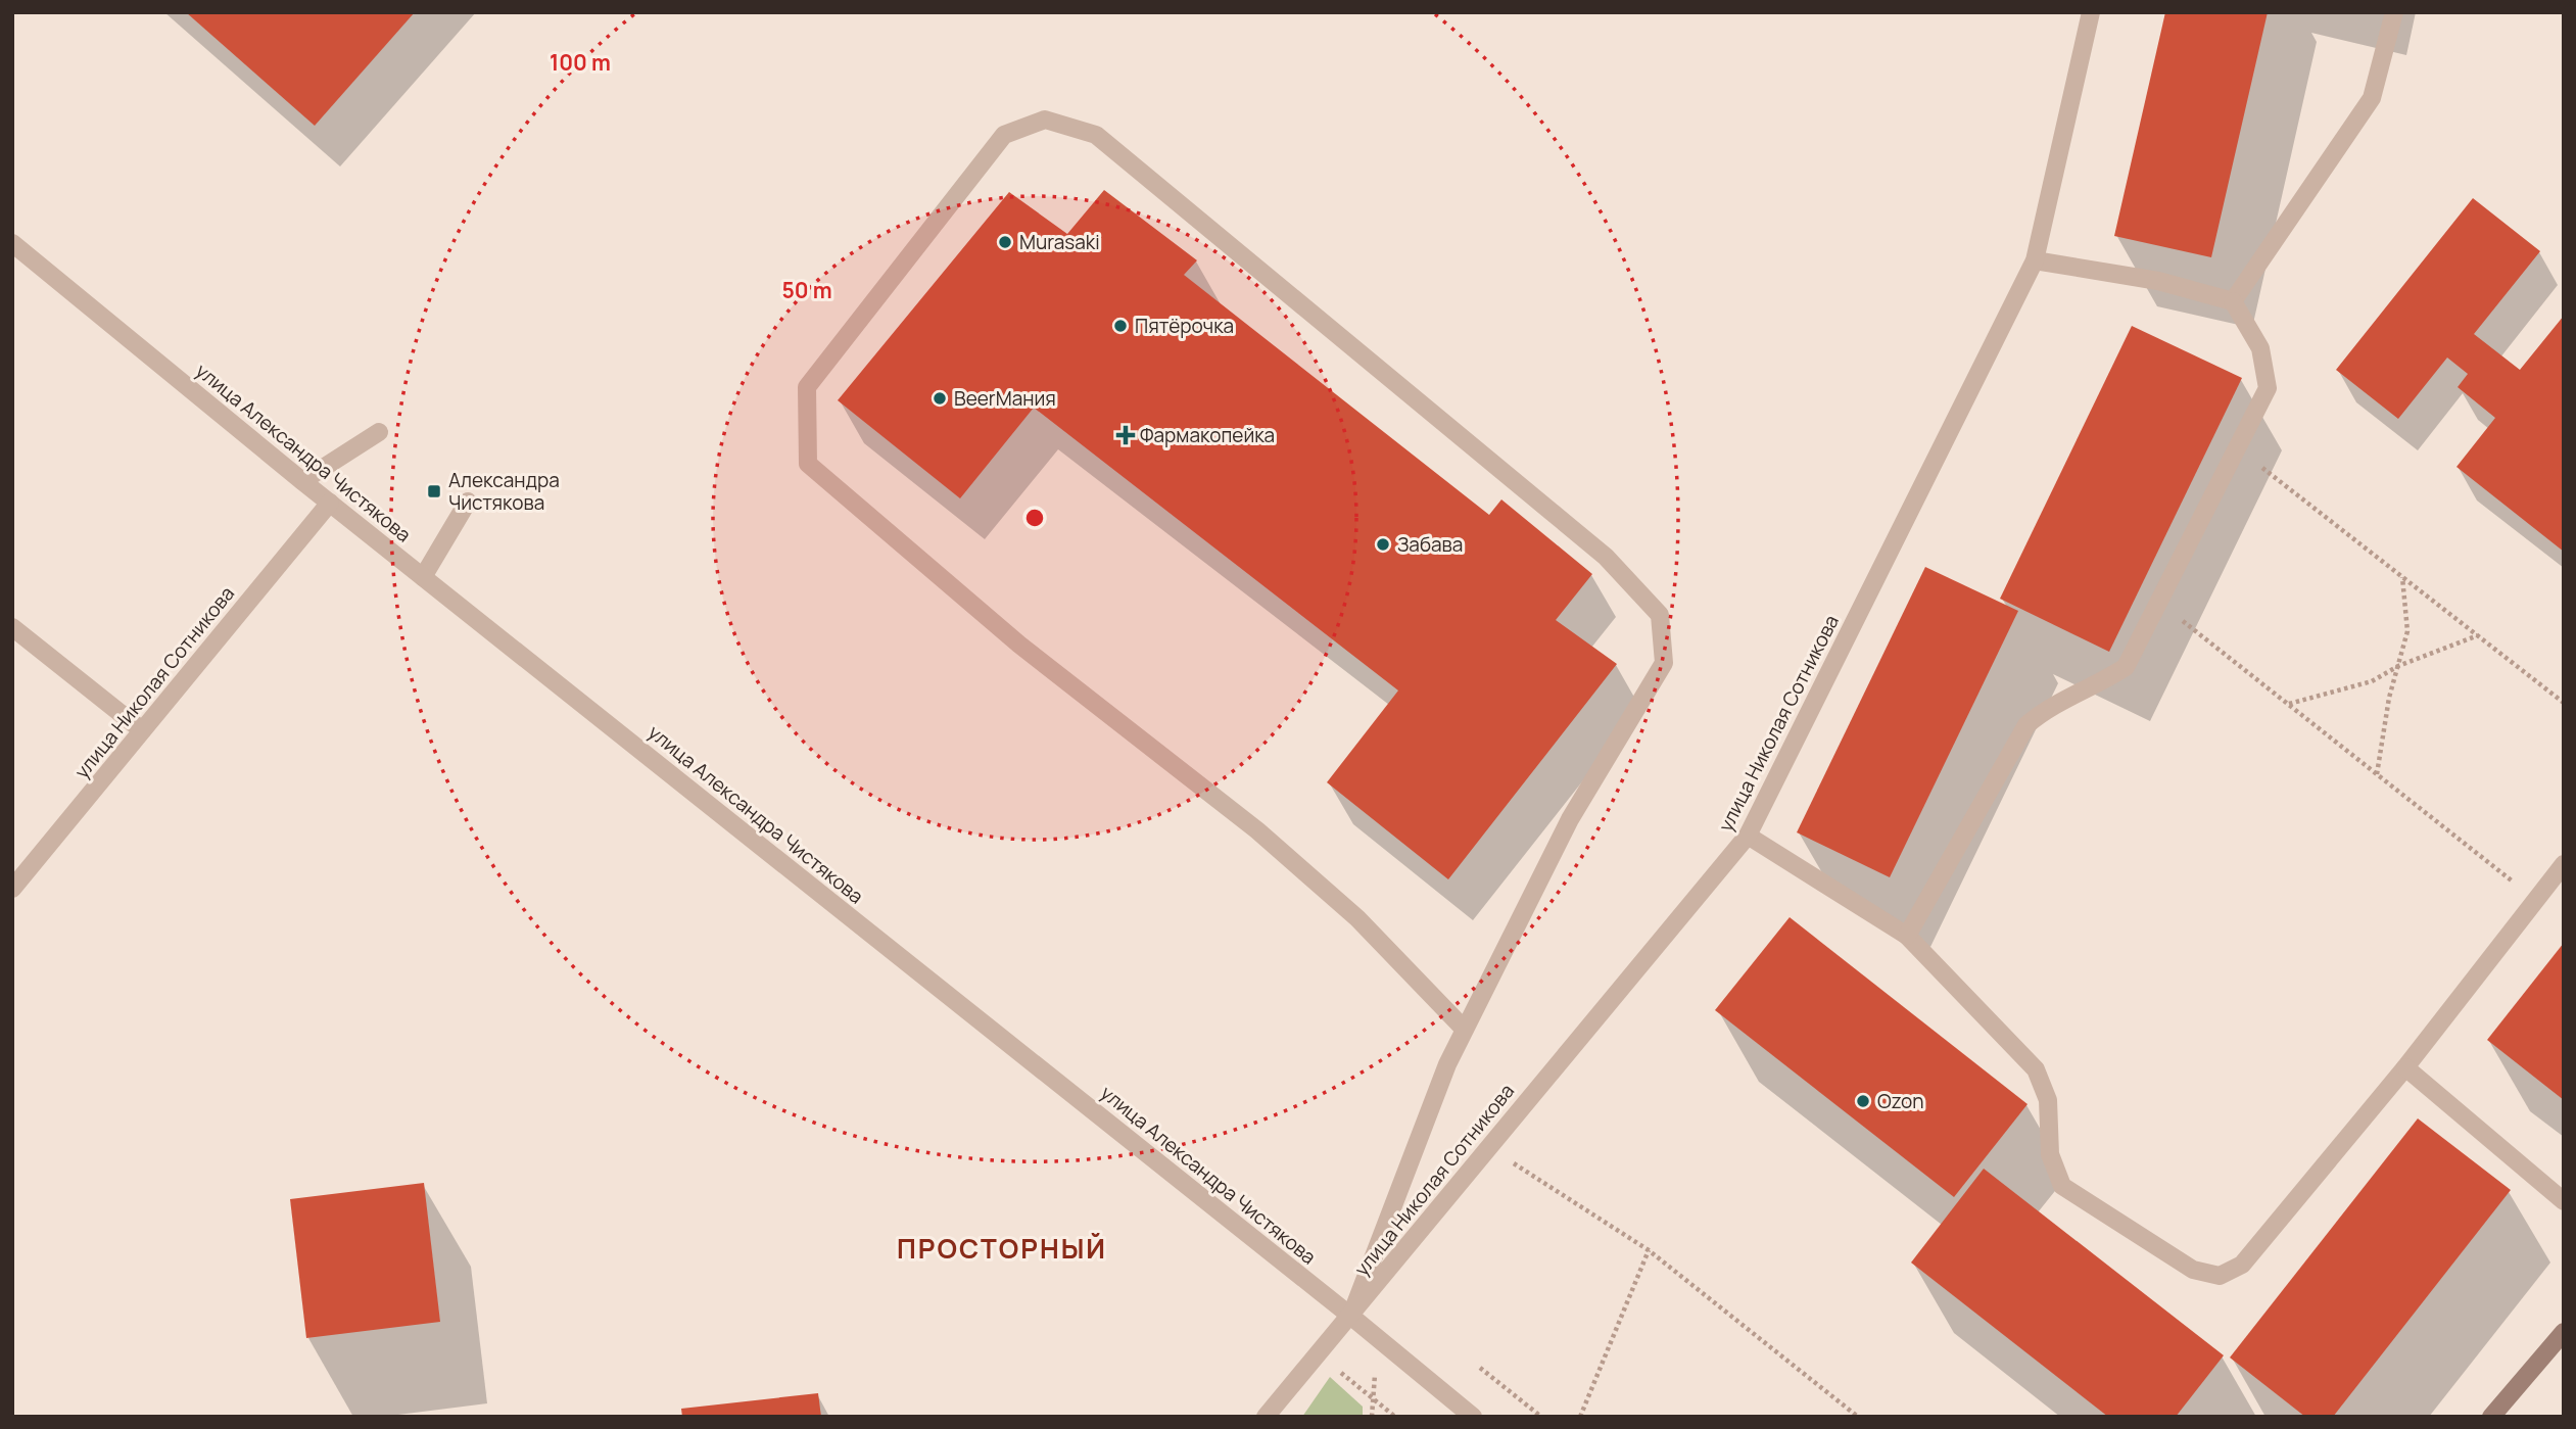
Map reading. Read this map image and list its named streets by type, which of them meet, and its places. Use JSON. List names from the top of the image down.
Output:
{
  "streets": {
    "street": ["улица Александра Чистякова", "улица Николая Сотникова"]
  },
  "crossings": [
    ["улица Александра Чистякова", "улица Николая Сотникова"]
  ],
  "districts": ["ПРОСТОРНЫЙ"],
  "places": {
    "other": [
      "Murasaki",
      "Пятёрочка",
      "BeerМания",
      "Забава",
      "Ozon"
    ],
    "health": ["Фармакопейка"],
    "transit": ["Александра Чистякова"]
  },
  "rings": ["100 m", "50 m"]
}
